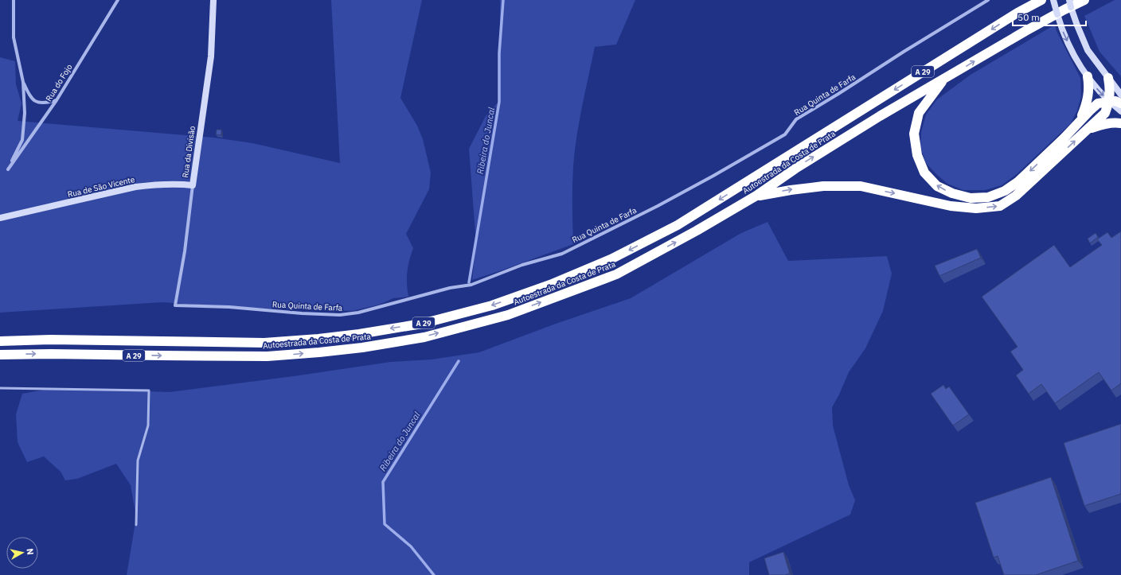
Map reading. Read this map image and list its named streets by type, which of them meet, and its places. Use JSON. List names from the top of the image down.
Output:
{
  "streets": {
    "highway": ["A 29", "Autoestrada da Costa de Prata"],
    "street": [
      "Rua do Fojo",
      "Rua Quinta de Farfa",
      "Rua da Divisão",
      "Rua de São Vicente"
    ]
  },
  "crossings": [
    ["Rua Quinta de Farfa", "Rua da Divisão"],
    ["Rua da Divisão", "Rua de São Vicente"]
  ],
  "water": ["Ribeira do Juncal"],
  "scale_bar": "50 m",
  "north": "right"
}
